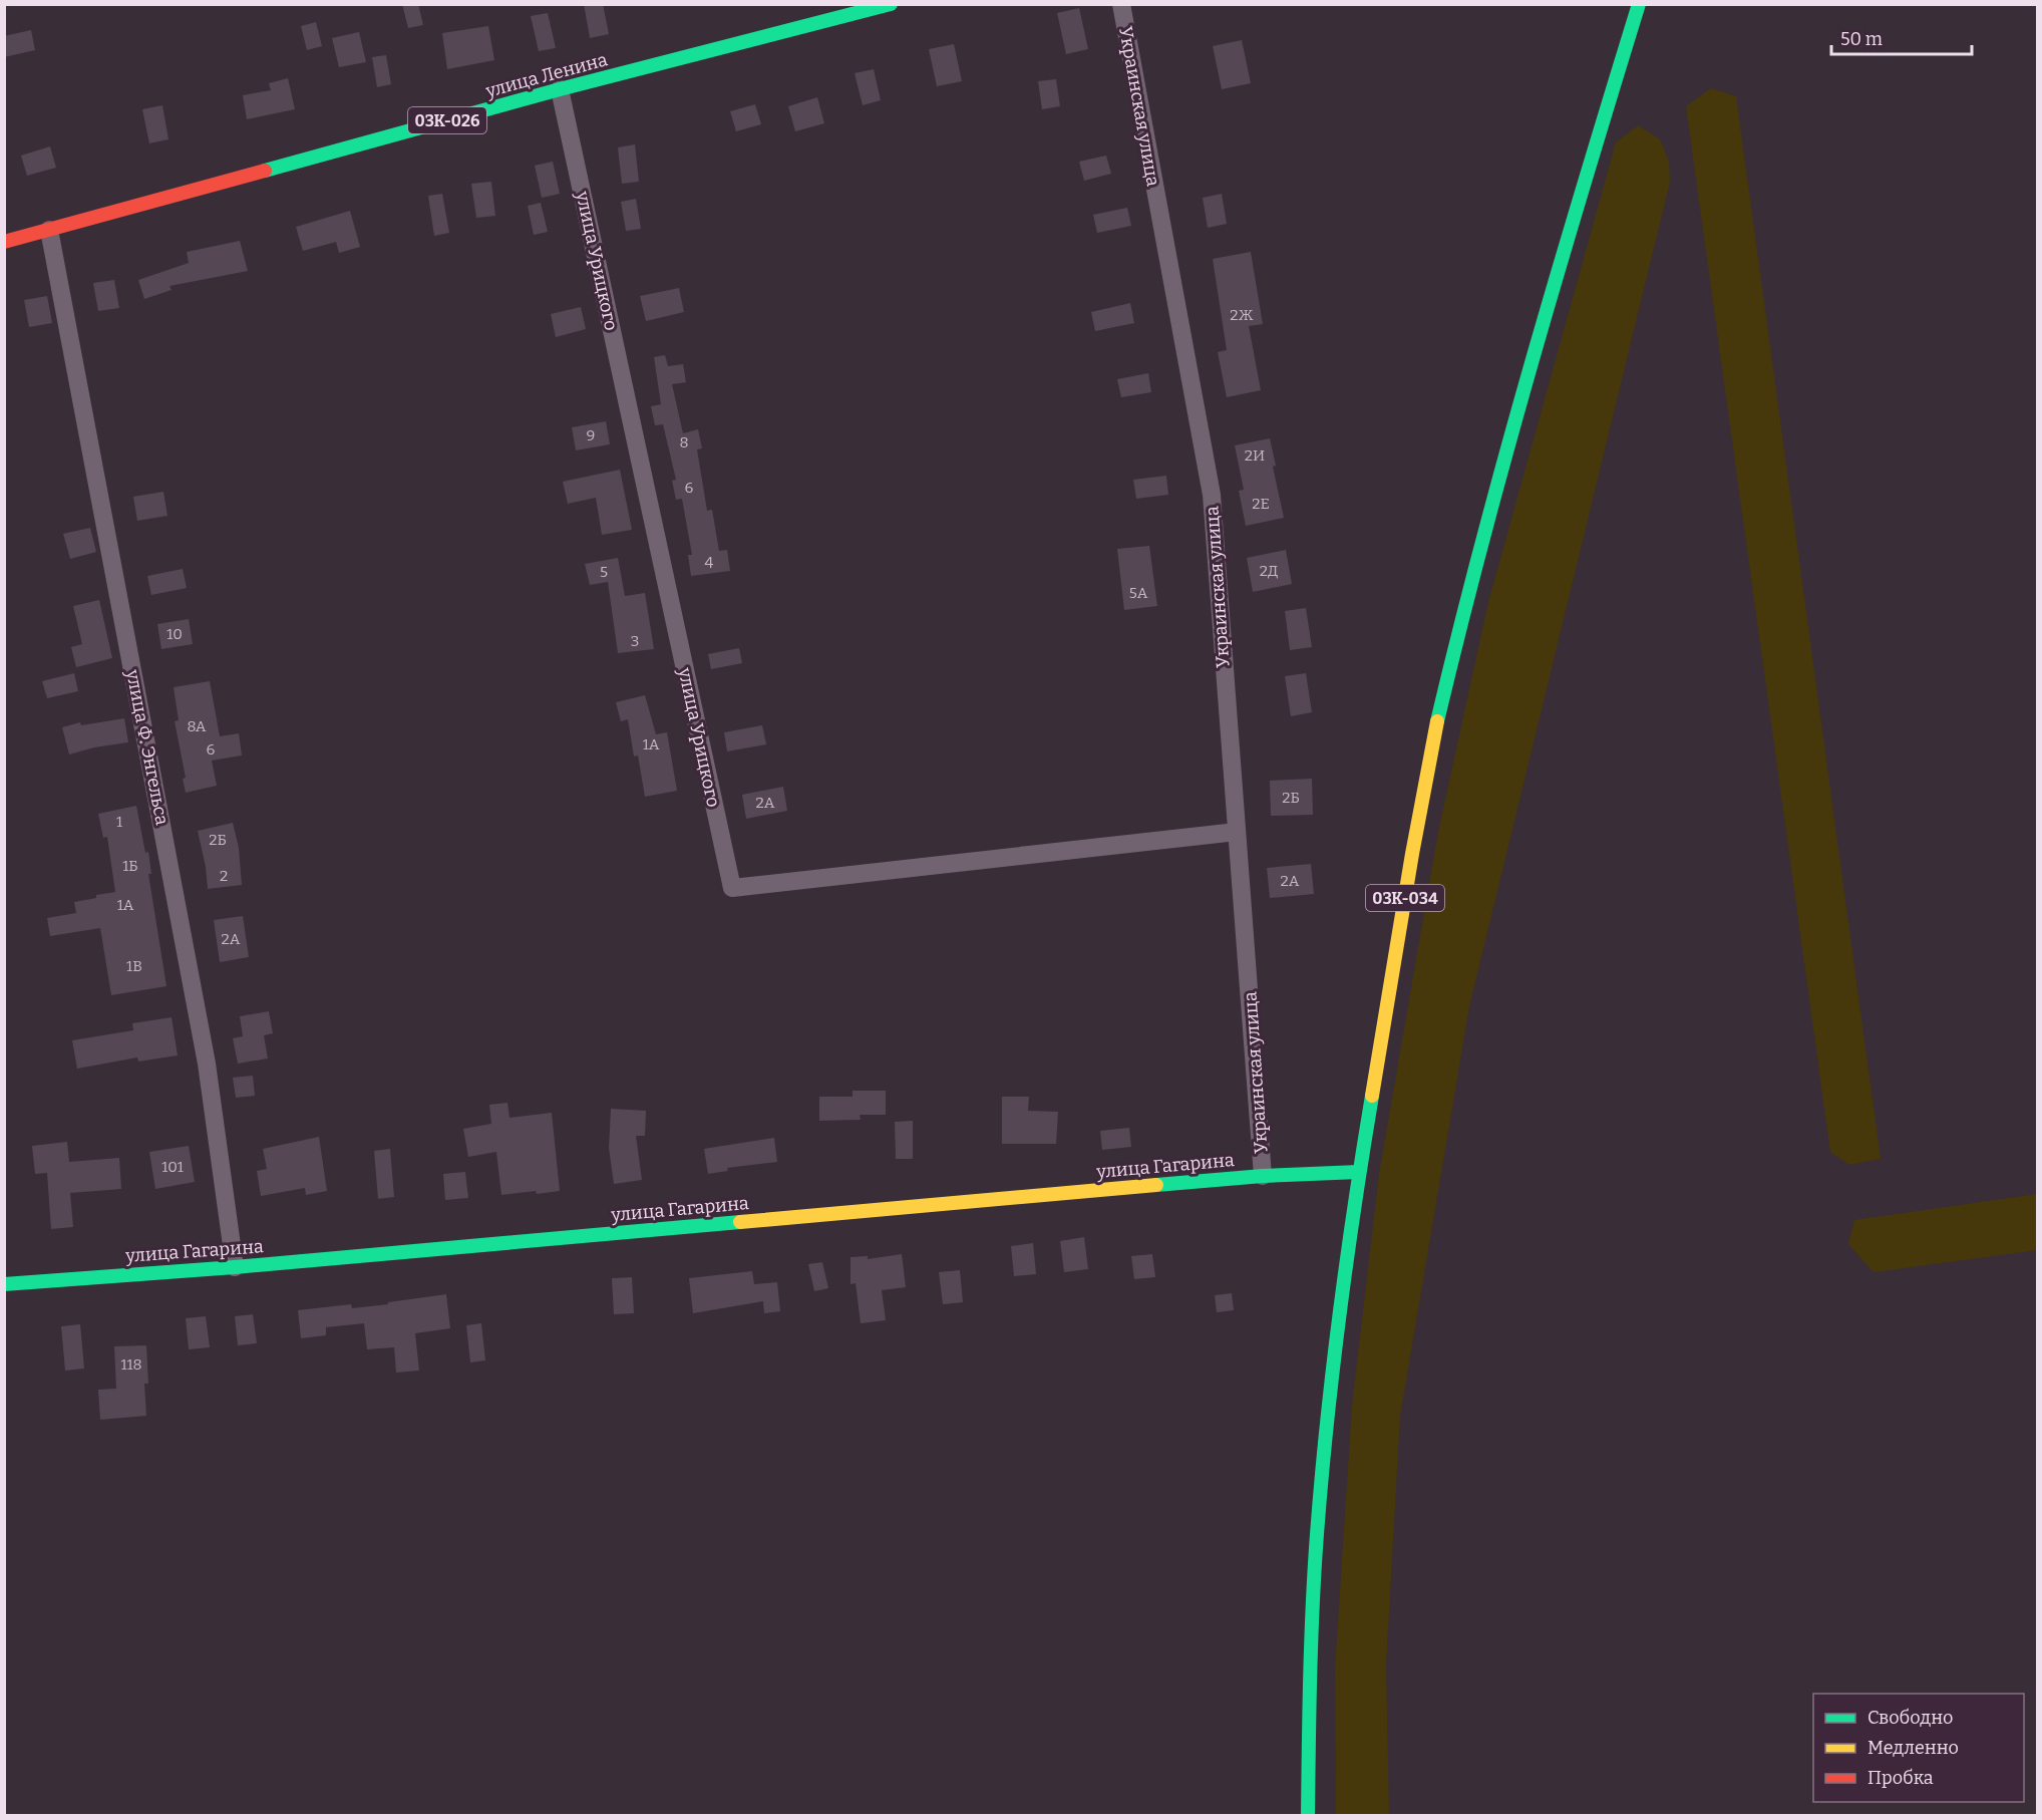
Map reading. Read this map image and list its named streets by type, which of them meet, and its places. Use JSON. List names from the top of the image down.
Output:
{
  "streets": {
    "main road": [
      "улица Ленина",
      "03К-026",
      "03К-034",
      "улица Гагарина"
    ],
    "street": ["Украинская улица", "улица Урицкого", "улица Ф. Энгельса"]
  },
  "crossings": [
    ["улица Ленина", "улица Урицкого"],
    ["улица Ленина", "улица Ф. Энгельса"],
    ["Украинская улица", "улица Урицкого"],
    ["Украинская улица", "улица Гагарина"],
    ["улица Ф. Энгельса", "улица Гагарина"],
    ["03К-034", "улица Гагарина"]
  ],
  "house_numbers": [
    "2Ж",
    "9",
    "8",
    "2И",
    "6",
    "2Е",
    "4",
    "2Д",
    "5",
    "5А",
    "10",
    "3",
    "8А",
    "1А",
    "6",
    "2Б",
    "2А",
    "1",
    "2Б",
    "1Б",
    "2",
    "2А",
    "1А",
    "2А",
    "1В",
    "101",
    "118"
  ],
  "legend": ["Свободно", "Медленно", "Пробка"],
  "scale_bar": "50 m"
}
